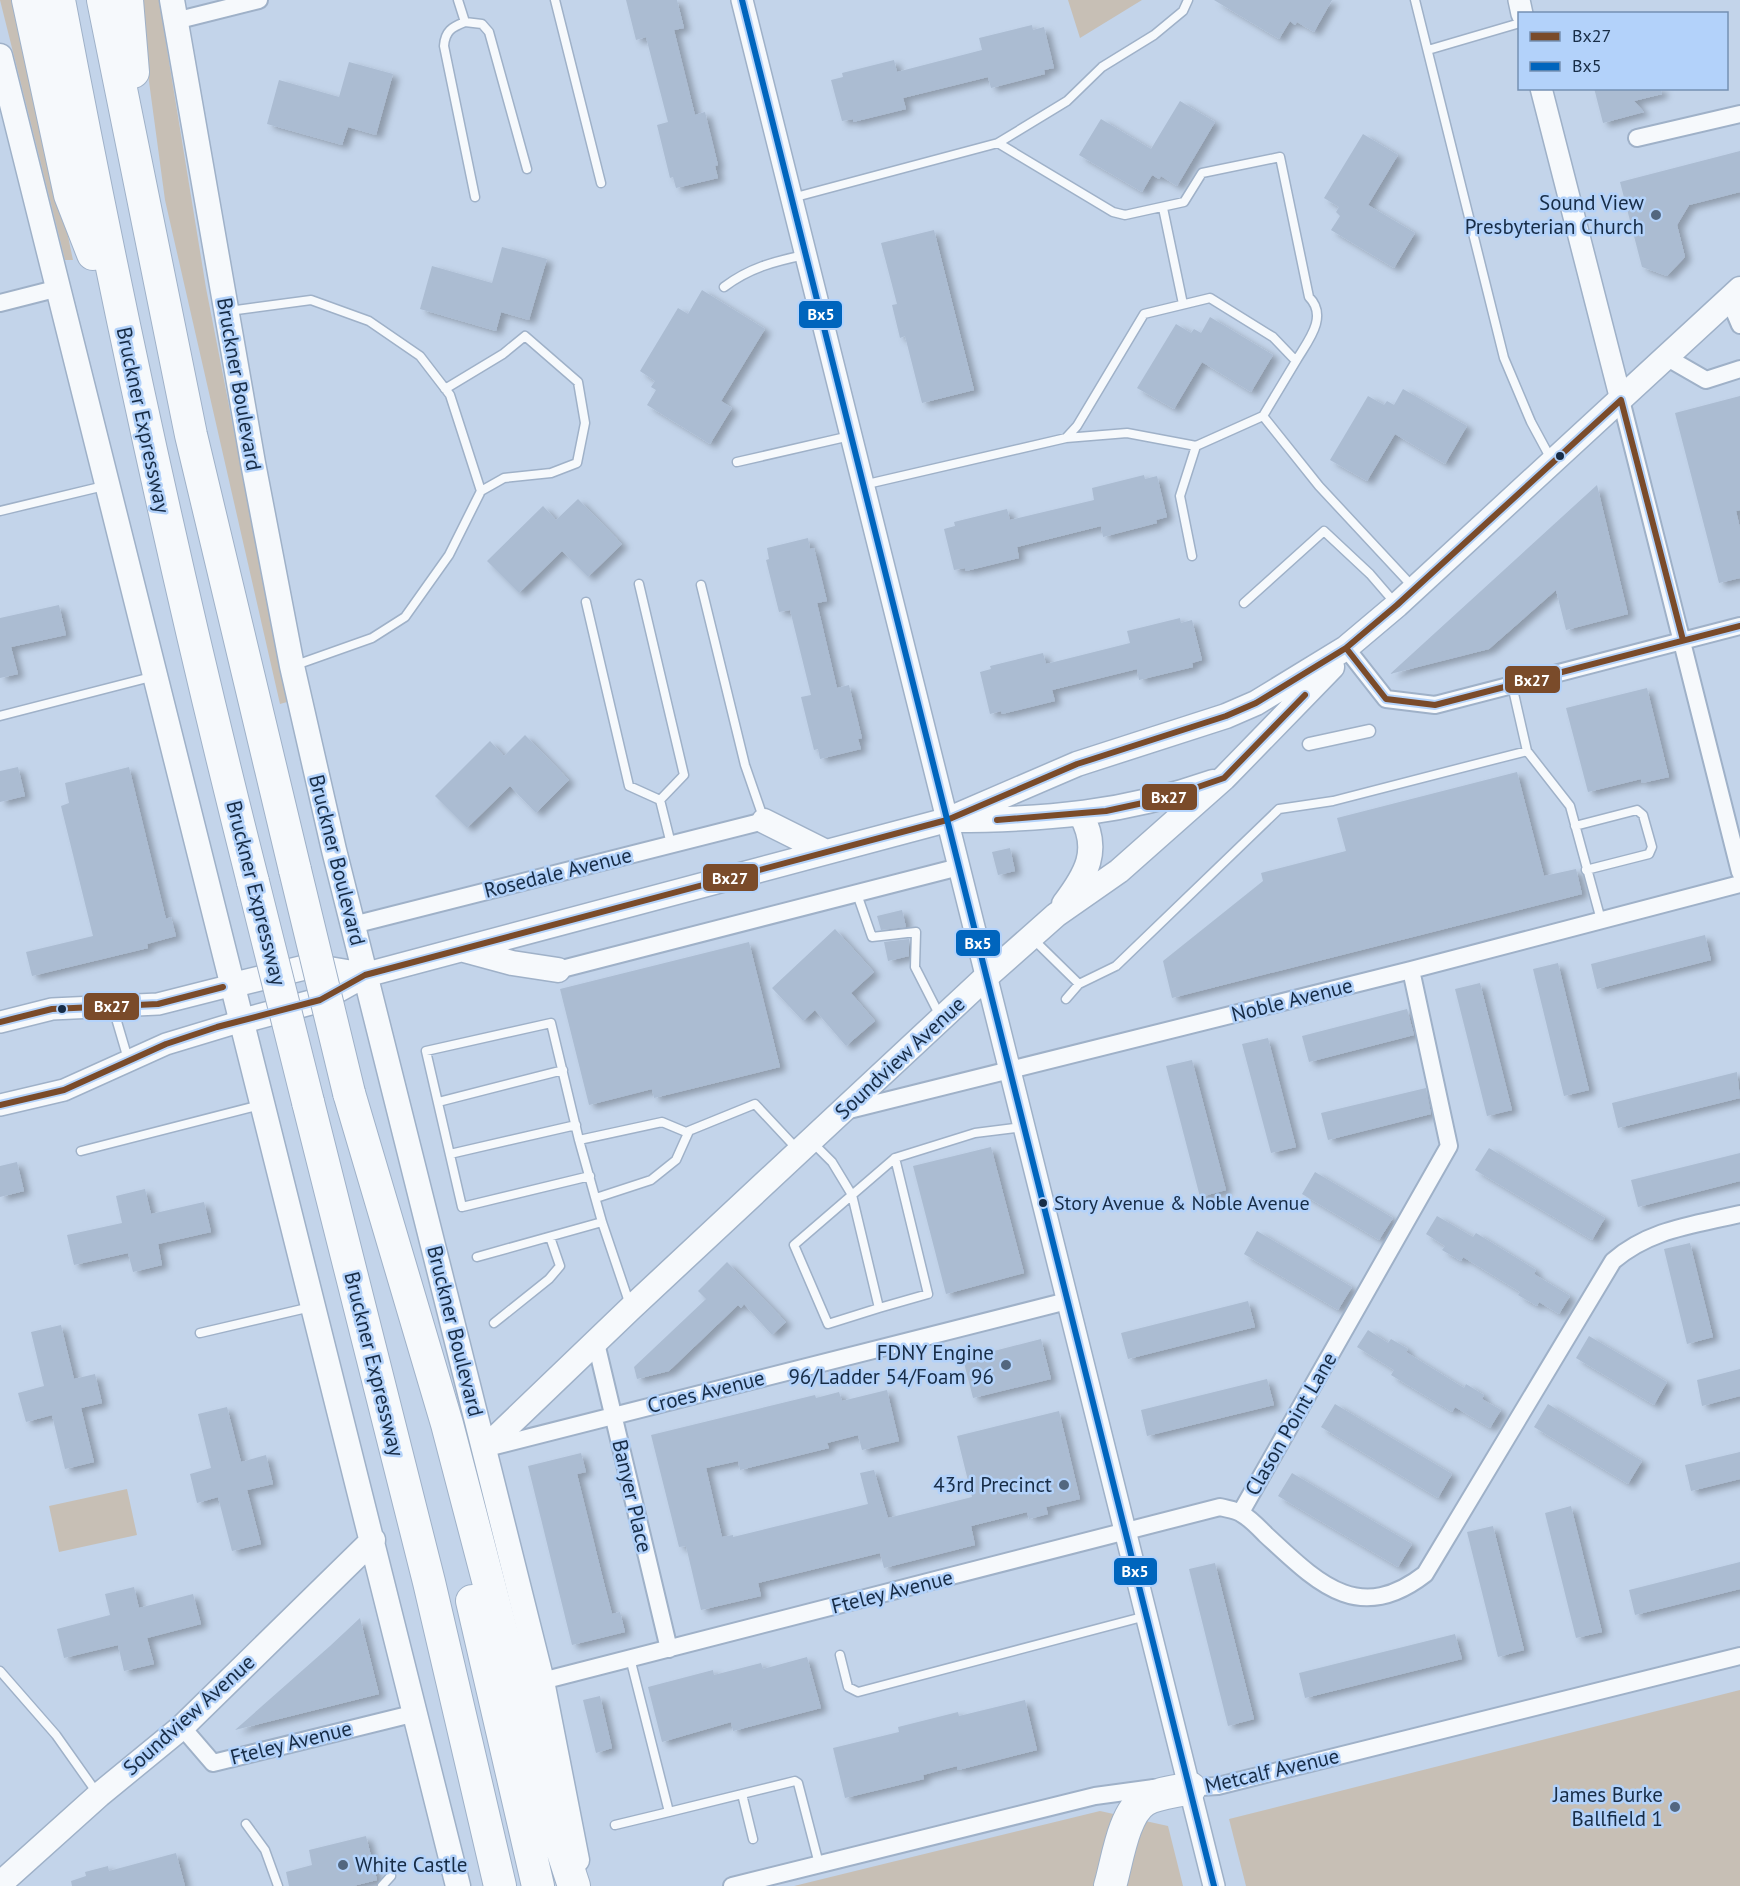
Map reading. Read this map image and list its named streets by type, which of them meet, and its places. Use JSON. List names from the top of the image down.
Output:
{
  "streets": {
    "highway": ["Bruckner Expressway"],
    "main road": ["Bruckner Boulevard", "Soundview Avenue"],
    "street": [
      "Rosedale Avenue",
      "Noble Avenue",
      "Croes Avenue",
      "Clason Point Lane",
      "Banyer Place",
      "Fteley Avenue",
      "Metcalf Avenue"
    ]
  },
  "crossings": [
    ["Bruckner Boulevard", "Rosedale Avenue"],
    ["Bruckner Boulevard", "Soundview Avenue"],
    ["Bruckner Boulevard", "Croes Avenue"],
    ["Bruckner Boulevard", "Fteley Avenue"],
    ["Noble Avenue", "Soundview Avenue"],
    ["Noble Avenue", "Clason Point Lane"],
    ["Soundview Avenue", "Croes Avenue"],
    ["Soundview Avenue", "Banyer Place"],
    ["Soundview Avenue", "Fteley Avenue"],
    ["Croes Avenue", "Banyer Place"],
    ["Clason Point Lane", "Fteley Avenue"],
    ["Banyer Place", "Fteley Avenue"]
  ],
  "places": [
    "Sound View Presbyterian Church",
    "Story Avenue & Noble Avenue",
    "FDNY Engine 96/Ladder 54/Foam 96",
    "43rd Precinct",
    "James Burke Ballfield 1",
    "White Castle"
  ],
  "lines": ["transit line Bx5", "transit line Bx27"],
  "legend": ["Bx27", "Bx5"]
}
